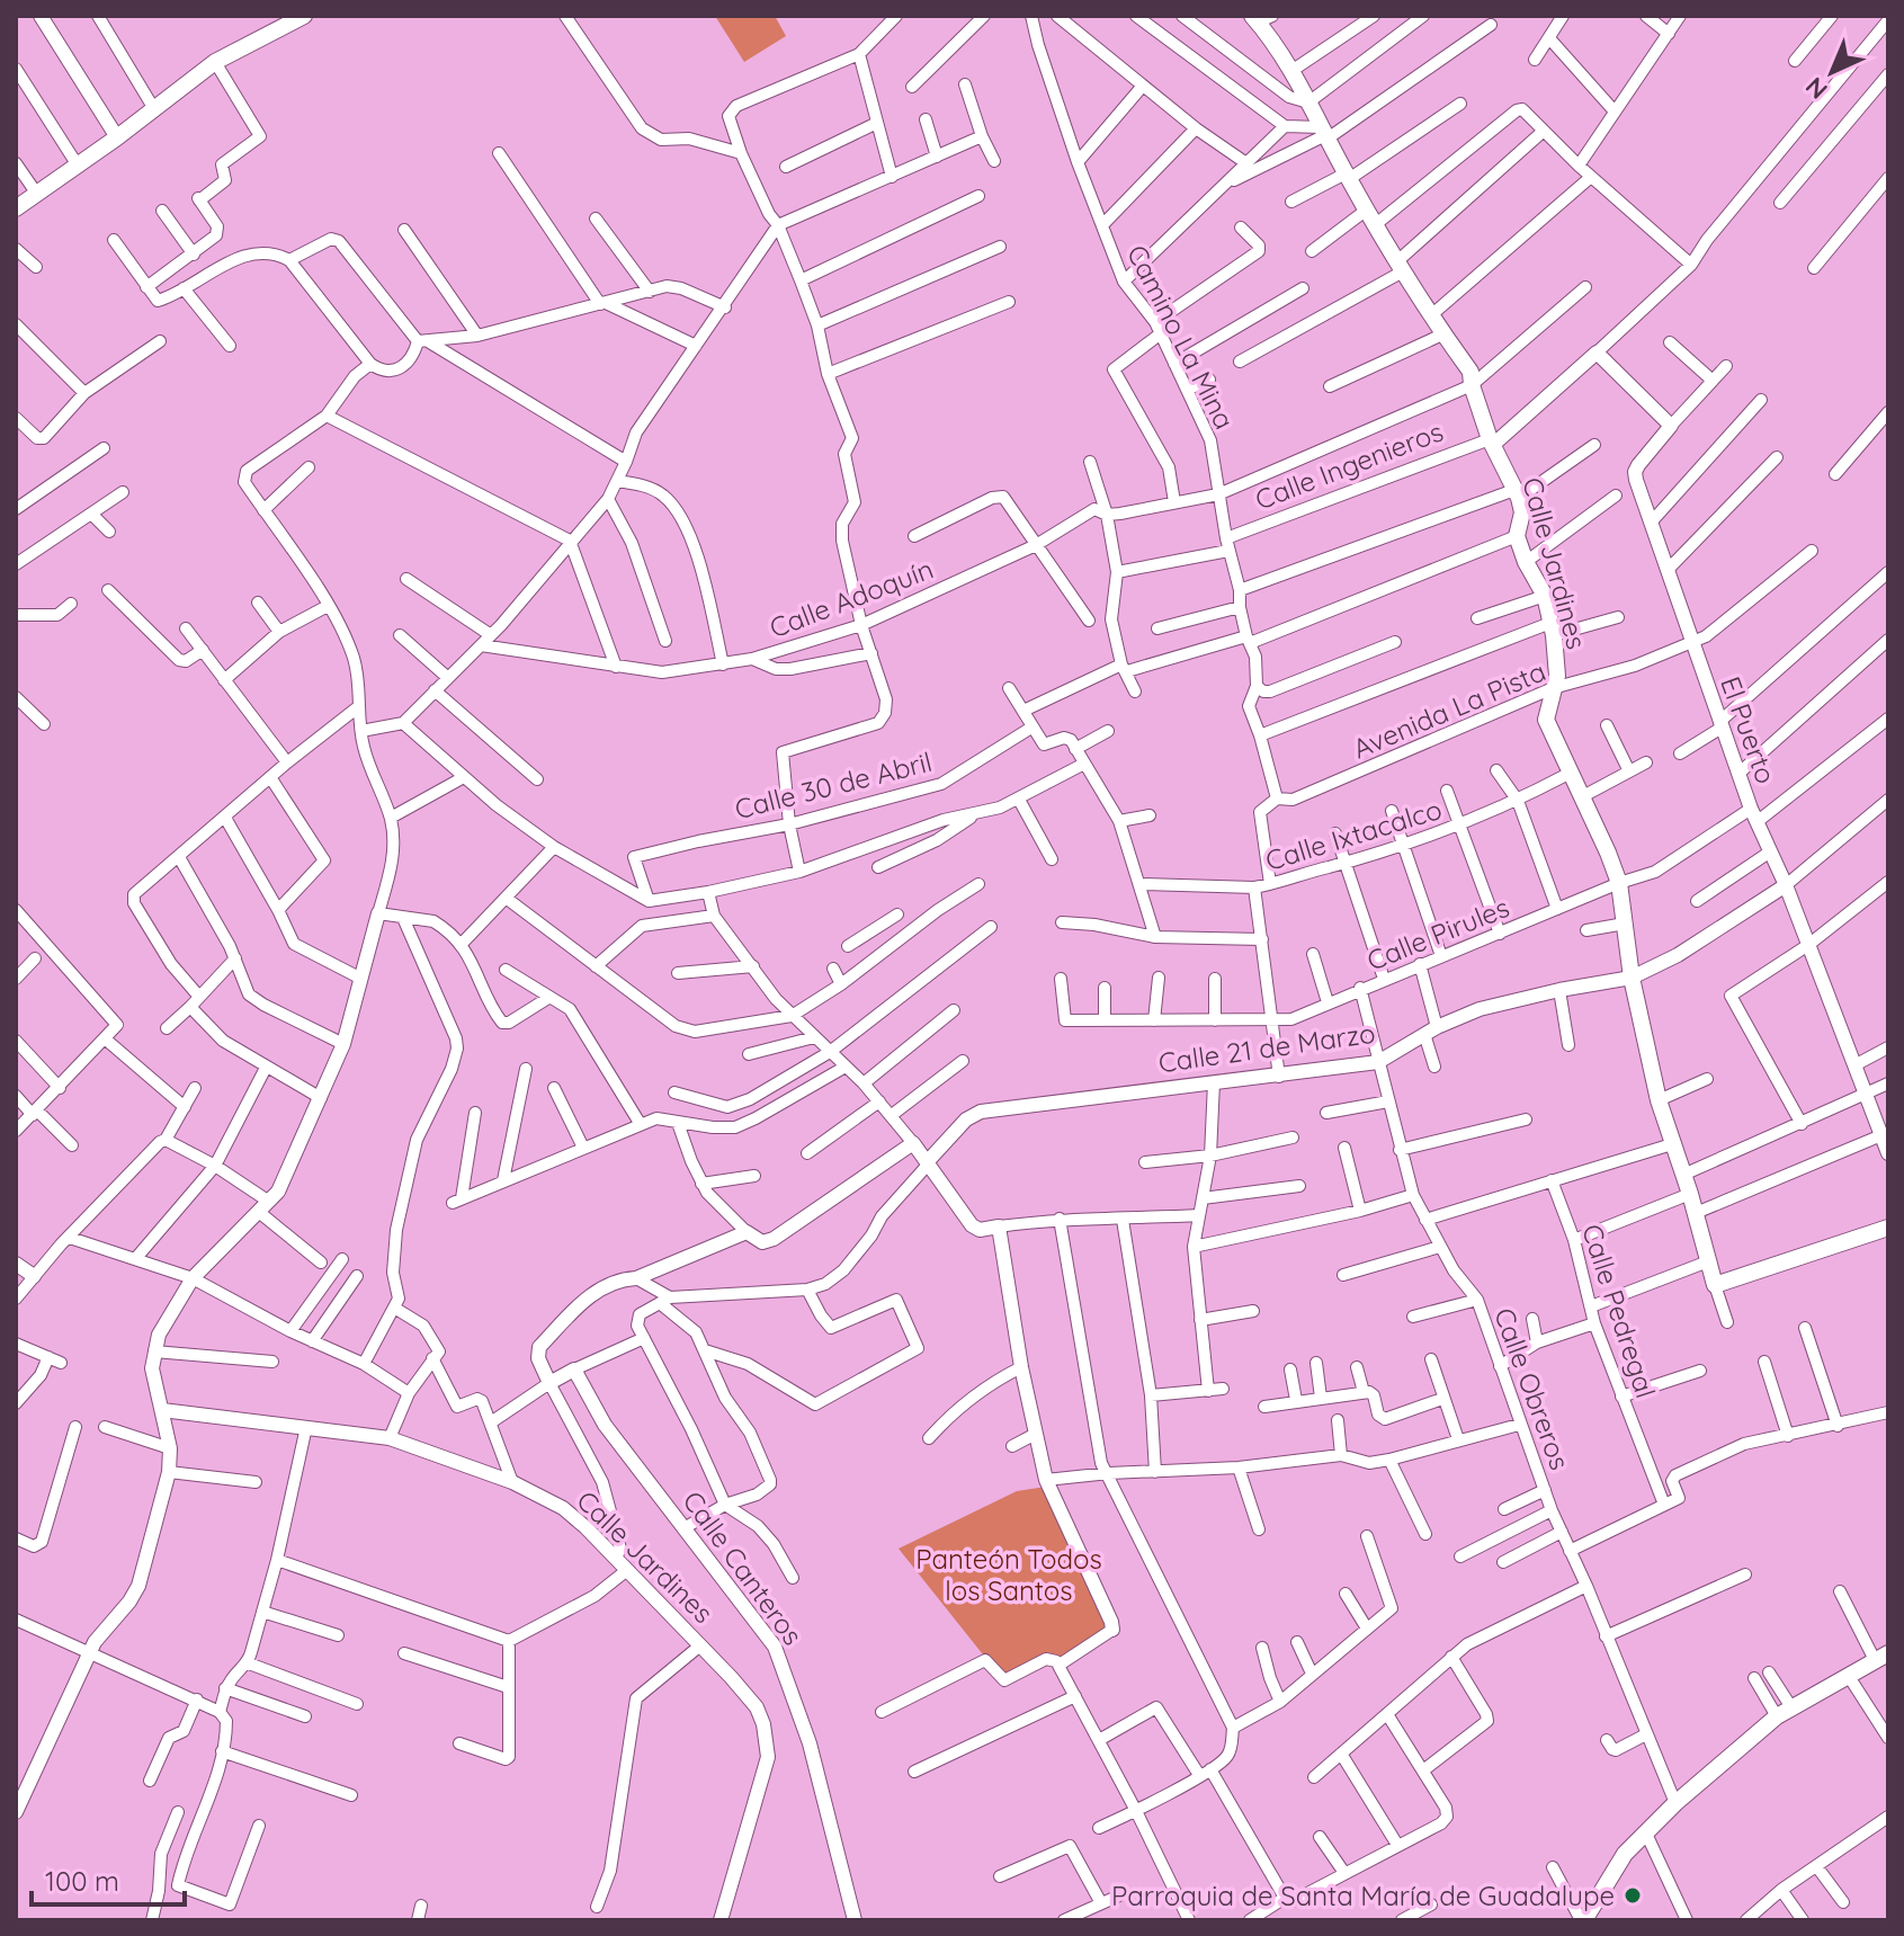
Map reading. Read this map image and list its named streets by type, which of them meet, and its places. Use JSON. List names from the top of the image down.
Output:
{
  "streets": {
    "main road": ["Calle Jardines"],
    "street": [
      "Camino La Mina",
      "Calle Ingenieros",
      "Calle Adoquín",
      "Avenida La Pista",
      "El Puerto",
      "Calle 30 de Abril",
      "Calle Ixtacalco",
      "Calle Pirules",
      "Calle 21 de Marzo",
      "Calle Pedregal",
      "Calle Obreros",
      "Calle Canteros"
    ]
  },
  "crossings": [
    ["Camino La Mina", "Calle Ingenieros"],
    ["Camino La Mina", "Calle Adoquín"],
    ["Calle Ingenieros", "Calle Jardines"],
    ["Calle Jardines", "Calle Adoquín"],
    ["Calle Jardines", "Avenida La Pista"],
    ["Calle Jardines", "Calle Ixtacalco"],
    ["Calle Jardines", "Calle Pirules"],
    ["Calle Jardines", "Calle 21 de Marzo"],
    ["Avenida La Pista", "El Puerto"],
    ["Avenida La Pista", "Calle Ixtacalco"],
    ["El Puerto", "Calle Pirules"],
    ["El Puerto", "Calle 21 de Marzo"],
    ["Calle Pirules", "Calle Obreros"],
    ["Calle 21 de Marzo", "Calle Obreros"]
  ],
  "parks": ["Panteón Todos los Santos"],
  "places": ["Parroquia de Santa María de Guadalupe"],
  "scale_bar": "100 m",
  "north": "bottom left"
}
